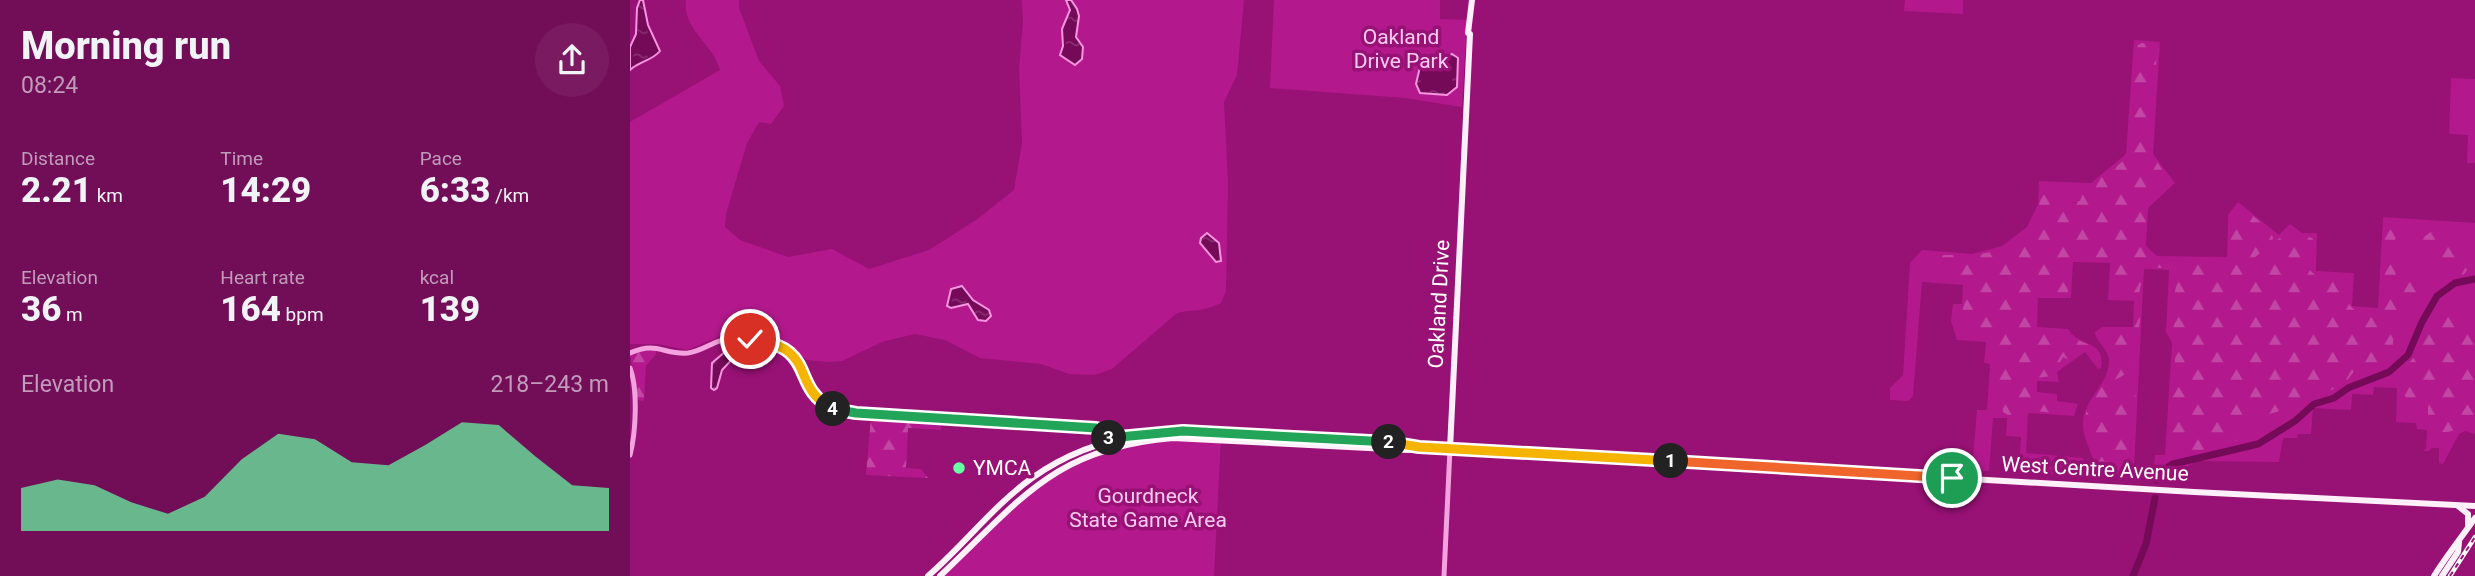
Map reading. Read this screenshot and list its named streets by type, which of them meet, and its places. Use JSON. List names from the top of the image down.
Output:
{
  "streets": {
    "main road": ["Oakland Drive", "West Centre Avenue"]
  },
  "crossings": [
    ["Oakland Drive", "West Centre Avenue"]
  ],
  "parks": ["Oakland Drive Park", "Gourdneck State Game Area"],
  "places": ["YMCA"],
  "page": {
    "heading": ["Morning run", "08:24"],
    "stats": [
      ["Distance", "2.21 km"],
      ["Time", "14:29"],
      ["Pace", "6:33 /km"],
      ["Elevation", "36 m"],
      ["Heart rate", "164 bpm"],
      ["kcal", "139"]
    ],
    "chart": ["Elevation", "218–243 m"],
    "pins": [
      "4",
      "3",
      "2",
      "1"
    ]
  }
}
